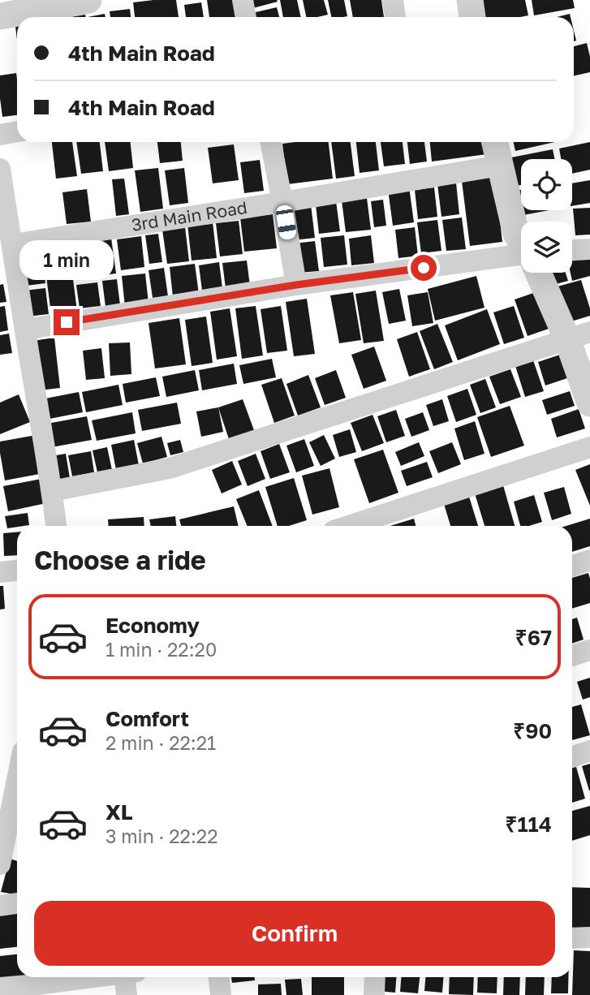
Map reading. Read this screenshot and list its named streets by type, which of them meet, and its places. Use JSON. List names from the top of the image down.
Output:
{
  "streets": {
    "street": ["3rd Main Road"]
  },
  "page": {
    "banner": ["4th Main Road", "4th Main Road"],
    "bubble": "1 min",
    "heading": "Choose a ride",
    "list": [
      {
        "name": "Economy",
        "note": "1 min · 22:20",
        "value": "₹67"
      },
      {
        "name": "Comfort",
        "note": "2 min · 22:21",
        "value": "₹90"
      },
      {
        "name": "XL",
        "note": "3 min · 22:22",
        "value": "₹114"
      }
    ],
    "buttons": "Confirm"
  }
}
